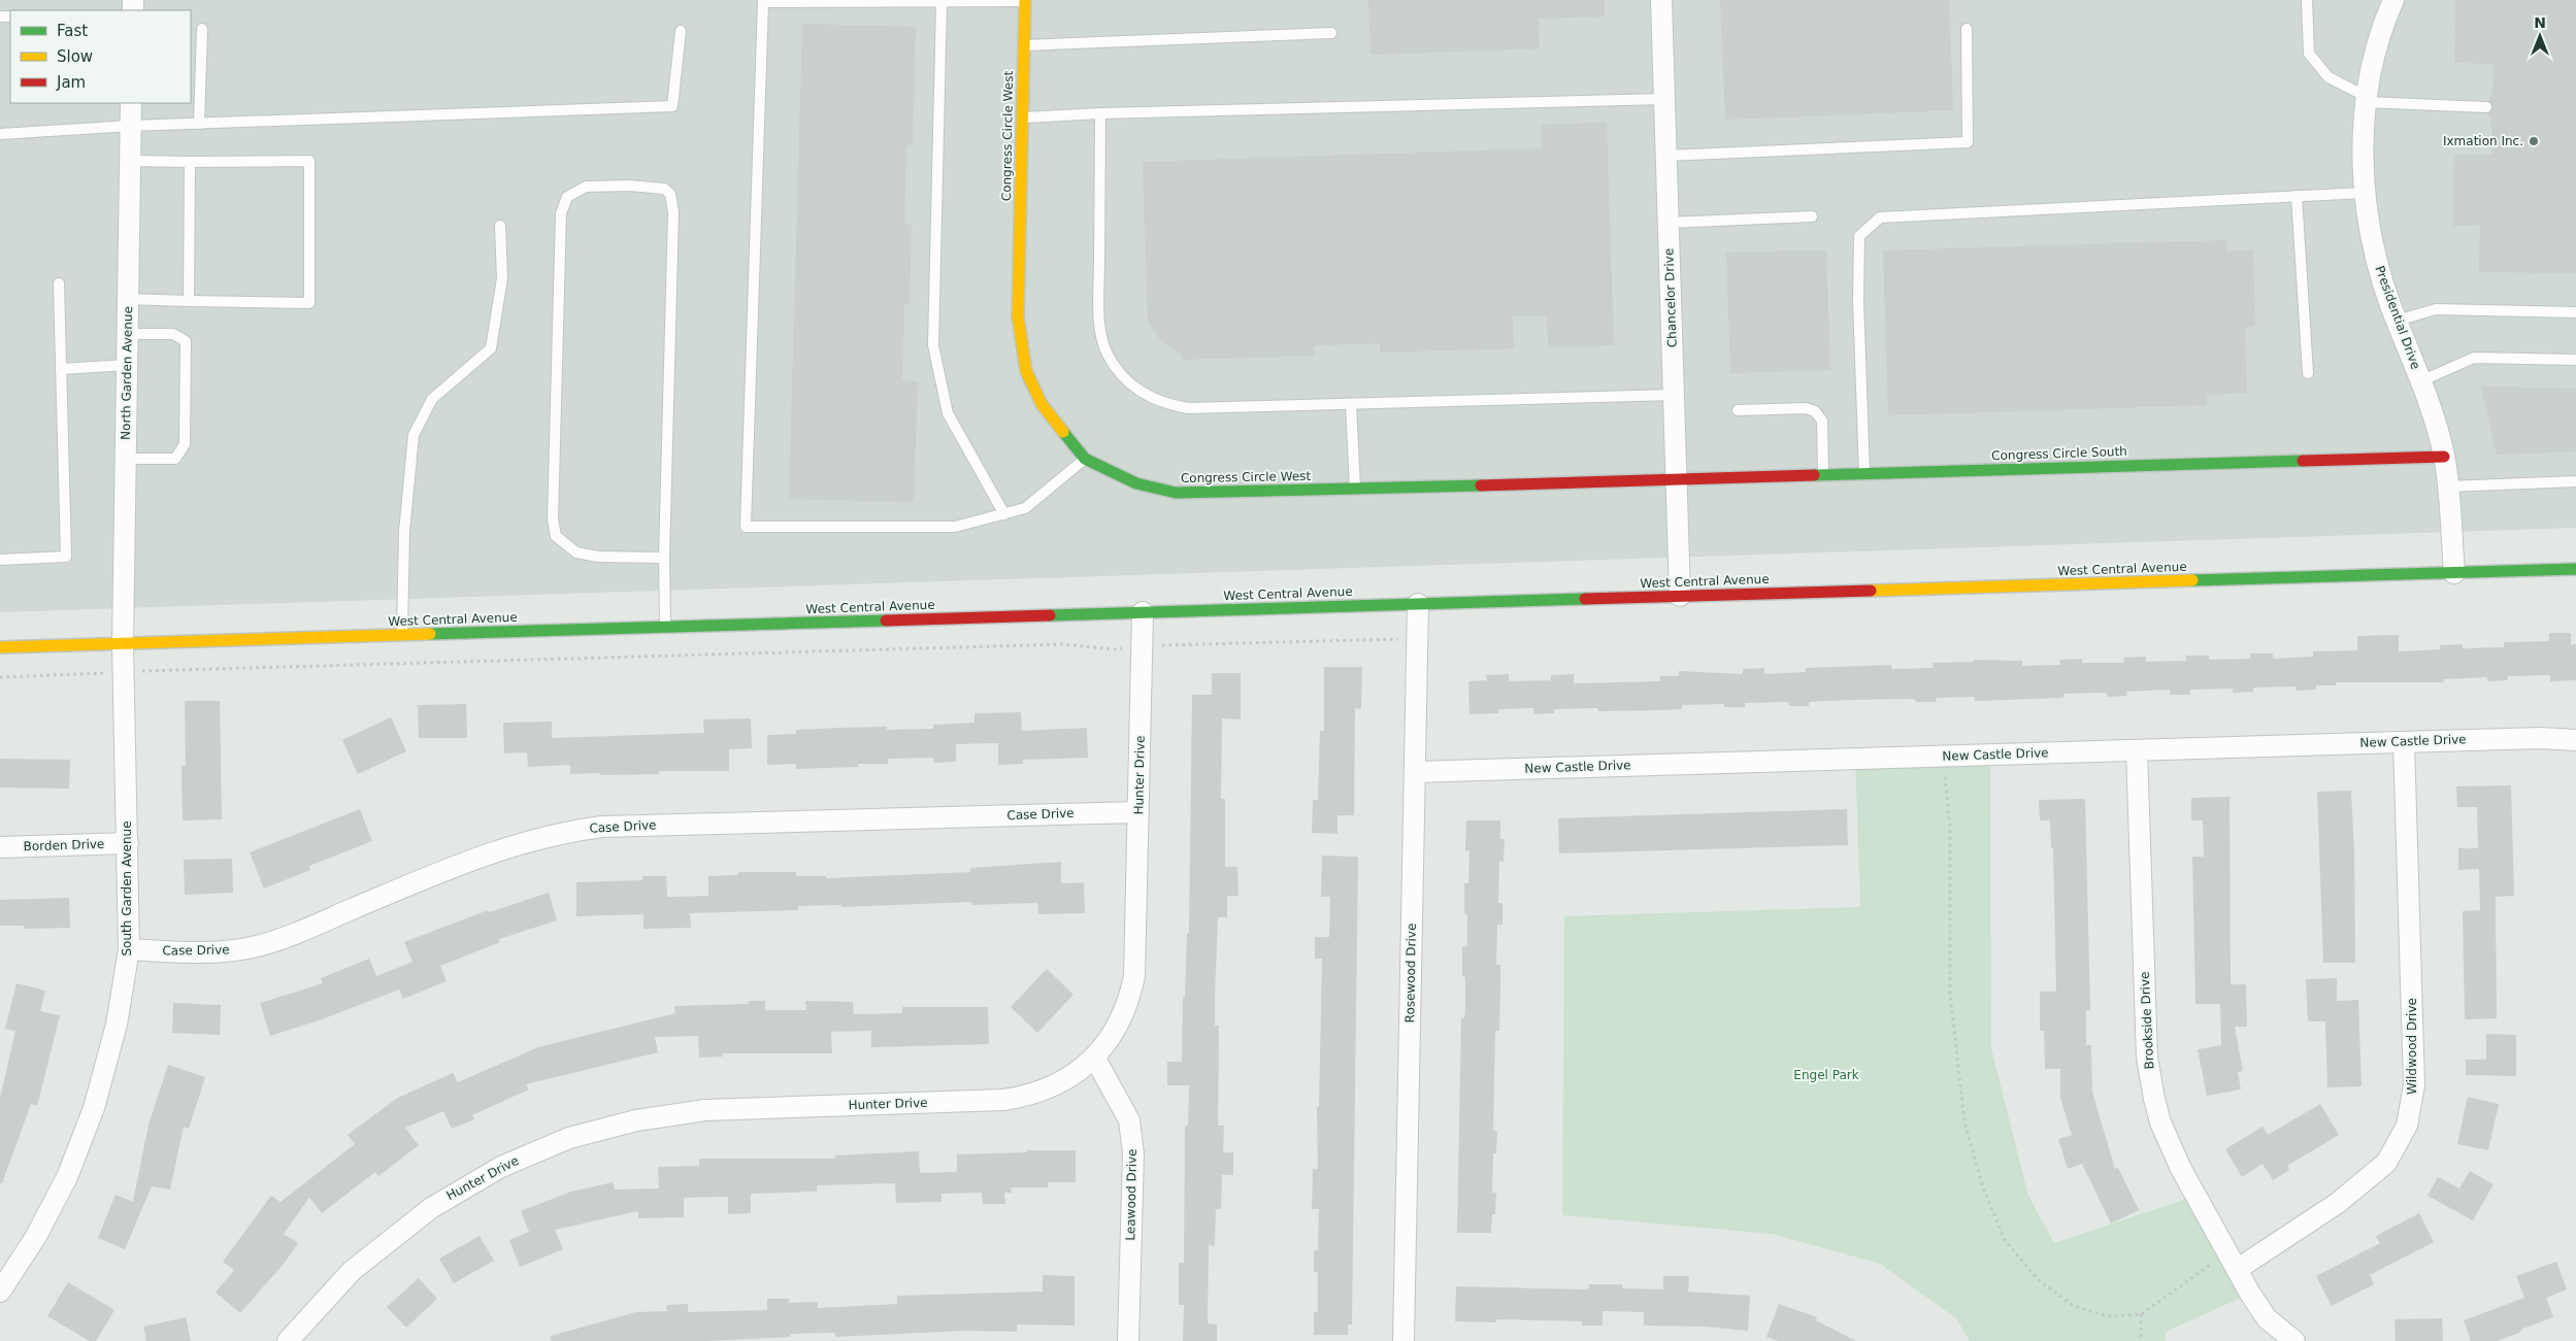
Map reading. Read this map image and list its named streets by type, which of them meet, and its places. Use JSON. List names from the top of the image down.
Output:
{
  "streets": {
    "street": [
      "Congress Circle West",
      "Chancelor Drive",
      "Presidential Drive",
      "North Garden Avenue",
      "Congress Circle South",
      "West Central Avenue",
      "New Castle Drive",
      "Hunter Drive",
      "Case Drive",
      "Borden Drive",
      "South Garden Avenue",
      "Rosewood Drive",
      "Brookside Drive",
      "Wildwood Drive",
      "Leawood Drive"
    ]
  },
  "crossings": [
    ["Congress Circle West", "Chancelor Drive"],
    ["Congress Circle West", "Congress Circle South"],
    ["Chancelor Drive", "Congress Circle South"],
    ["Chancelor Drive", "West Central Avenue"],
    ["Presidential Drive", "Congress Circle South"],
    ["Presidential Drive", "West Central Avenue"],
    ["North Garden Avenue", "West Central Avenue"],
    ["North Garden Avenue", "South Garden Avenue"],
    ["West Central Avenue", "Hunter Drive"],
    ["West Central Avenue", "South Garden Avenue"],
    ["West Central Avenue", "Rosewood Drive"],
    ["New Castle Drive", "Rosewood Drive"],
    ["New Castle Drive", "Brookside Drive"],
    ["New Castle Drive", "Wildwood Drive"],
    ["Hunter Drive", "Case Drive"],
    ["Hunter Drive", "Leawood Drive"],
    ["Case Drive", "South Garden Avenue"],
    ["Borden Drive", "South Garden Avenue"],
    ["Brookside Drive", "Wildwood Drive"]
  ],
  "parks": ["Engel Park"],
  "places": ["Ixmation Inc."],
  "legend": ["Fast", "Slow", "Jam"],
  "north": "top"
}
